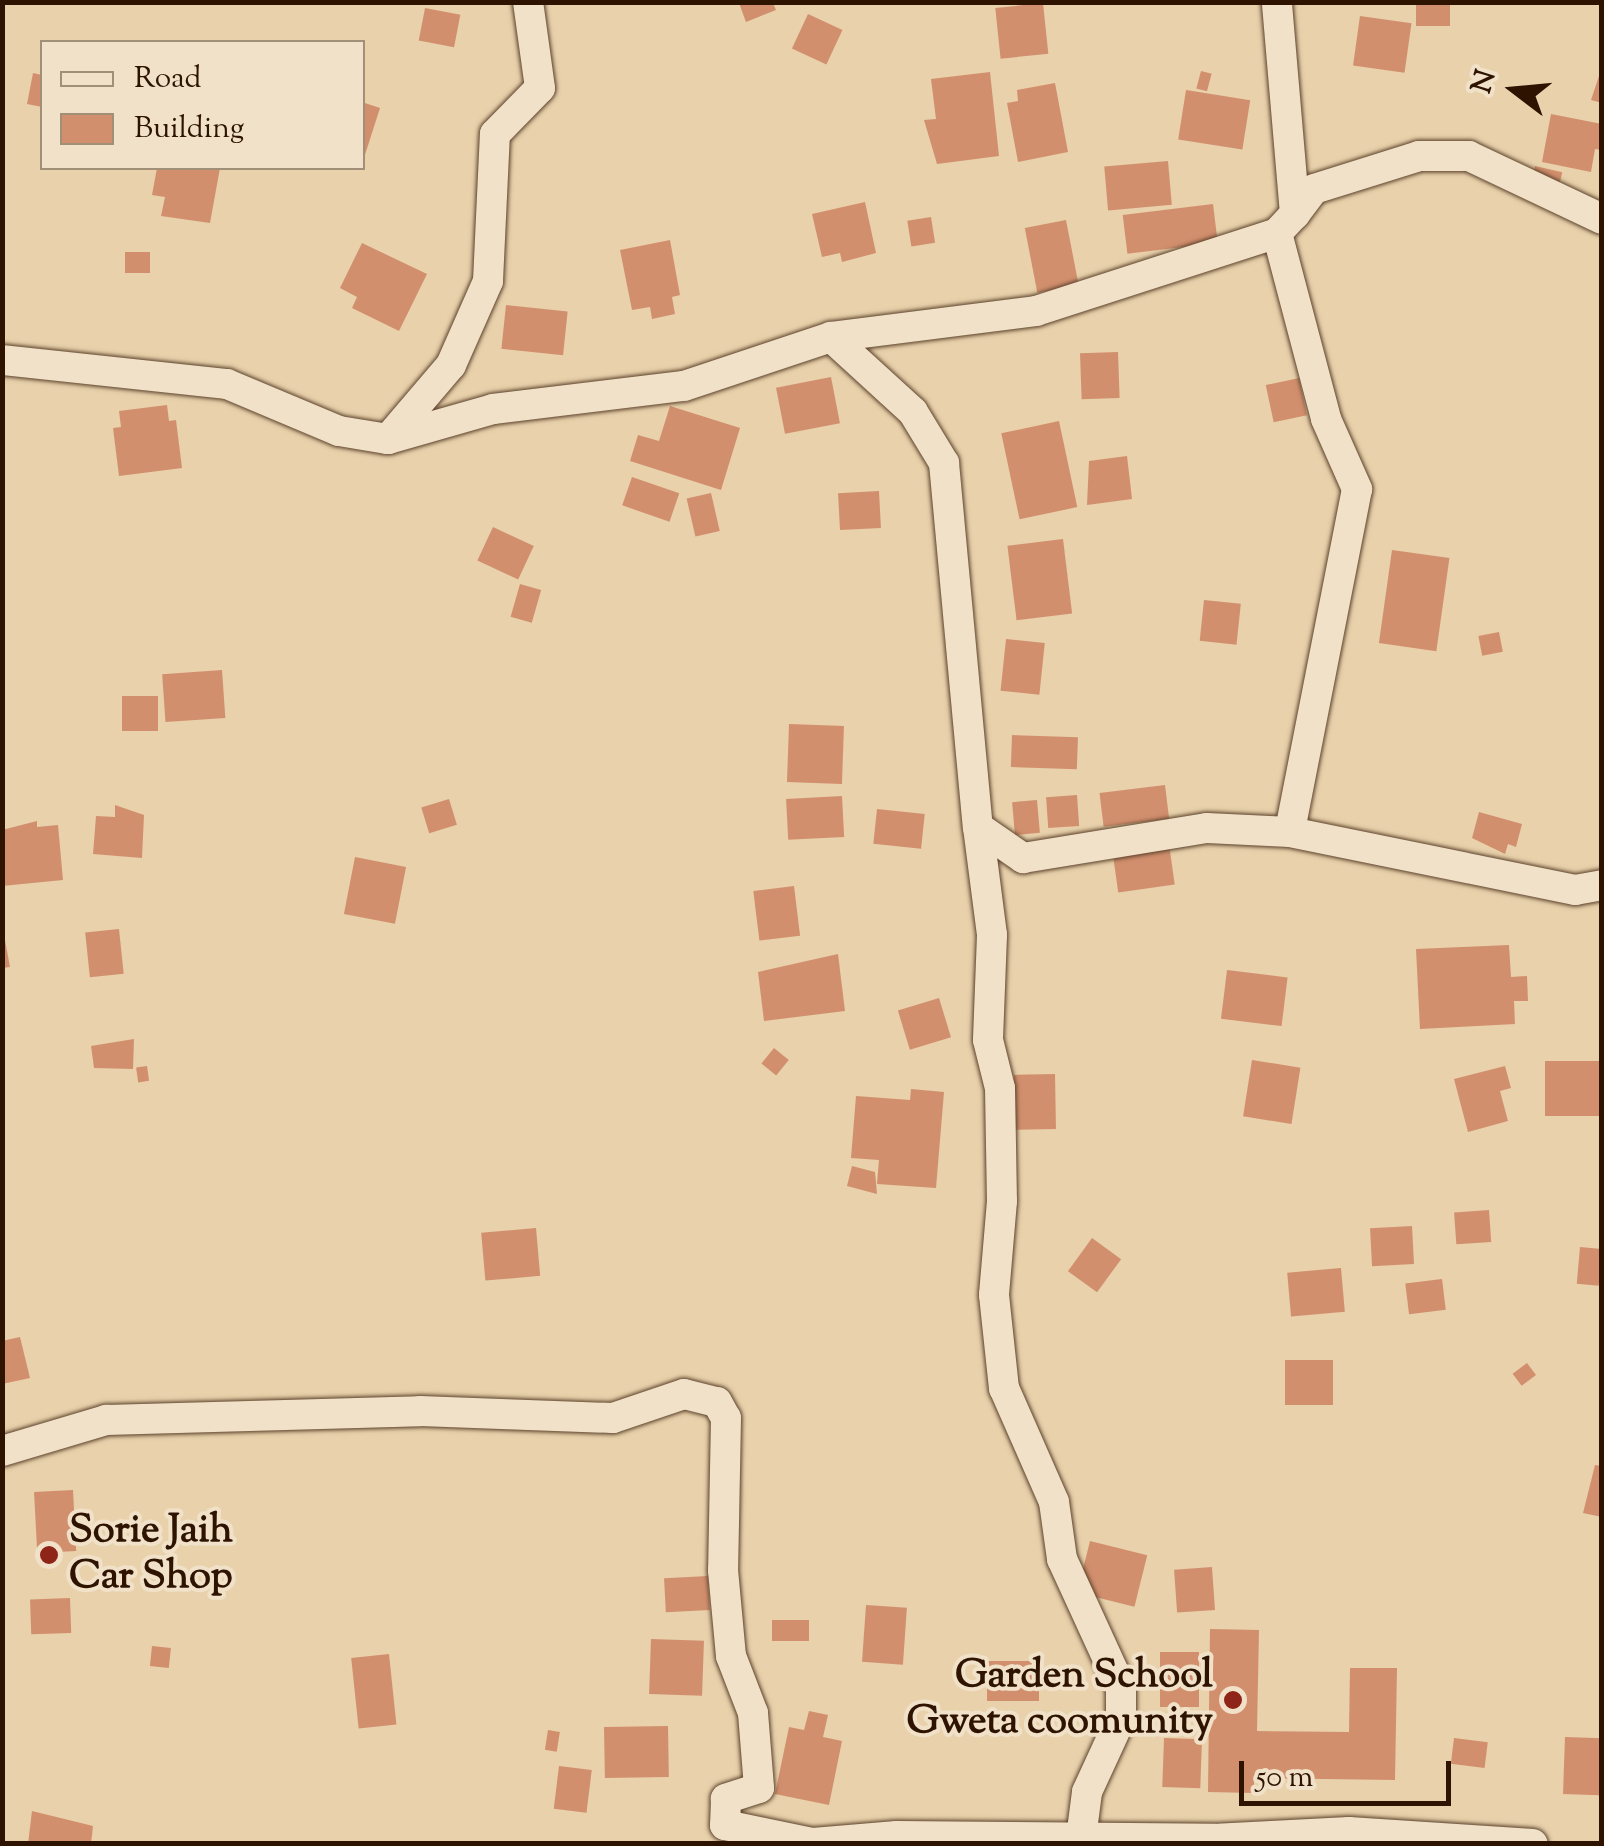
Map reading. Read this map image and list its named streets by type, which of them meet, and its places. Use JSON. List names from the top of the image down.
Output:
{
  "places": ["Sorie Jaih Car Shop", "Garden School Gweta coomunity"],
  "legend": ["Road", "Building"],
  "scale_bar": "50 m",
  "north": "left"
}
